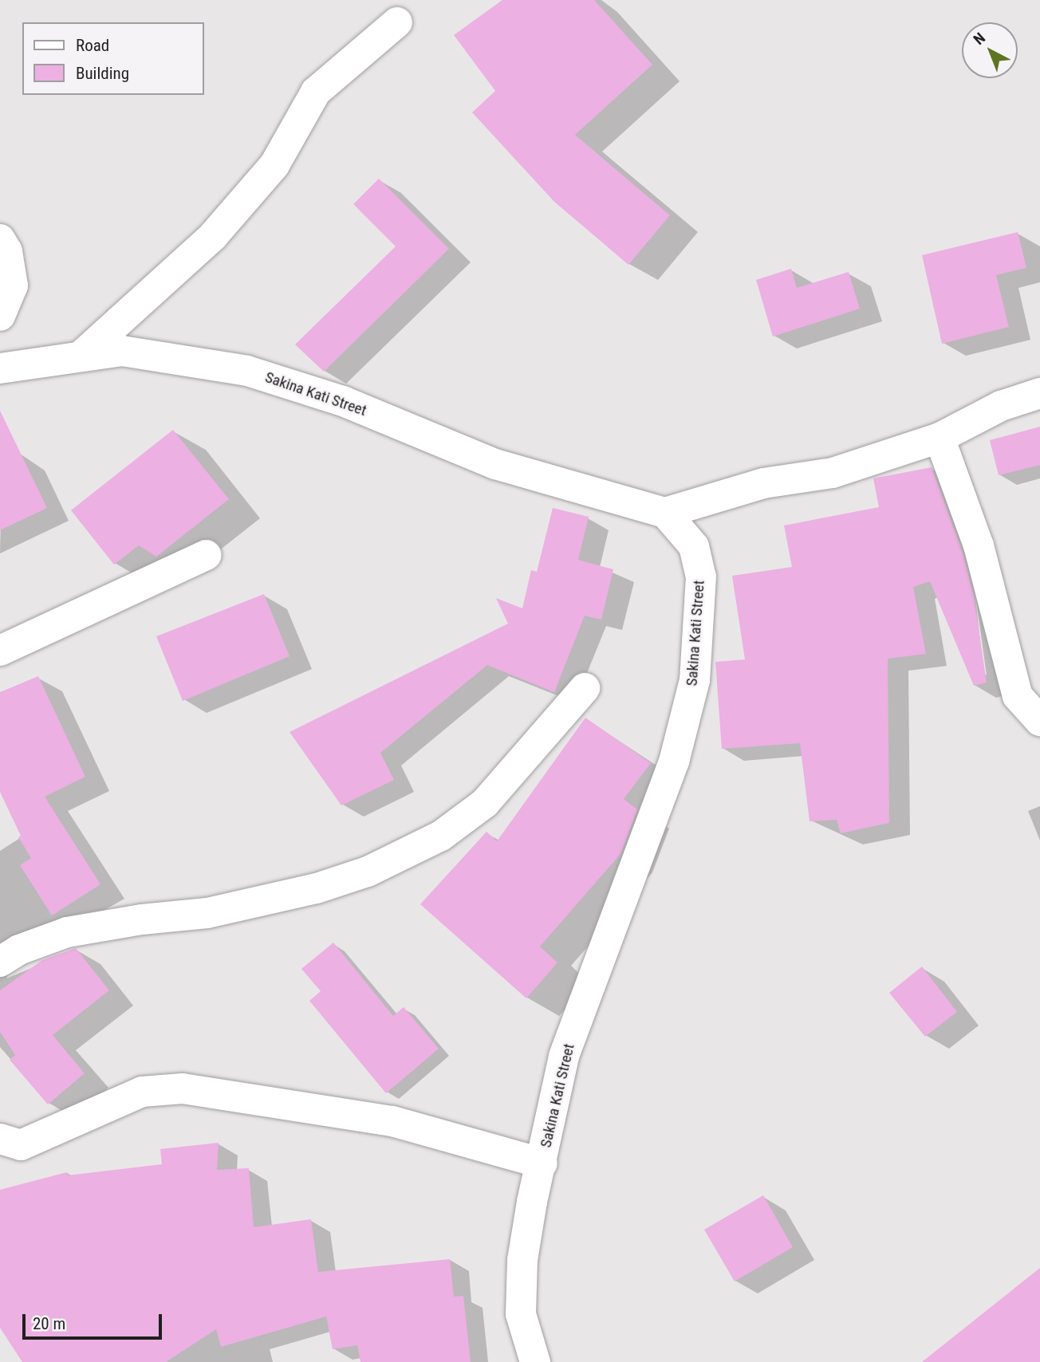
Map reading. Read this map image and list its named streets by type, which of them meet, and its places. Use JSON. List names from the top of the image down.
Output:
{
  "streets": {
    "street": ["Sakina Kati Street"]
  },
  "legend": ["Road", "Building"],
  "scale_bar": "20 m",
  "north": "top left"
}
